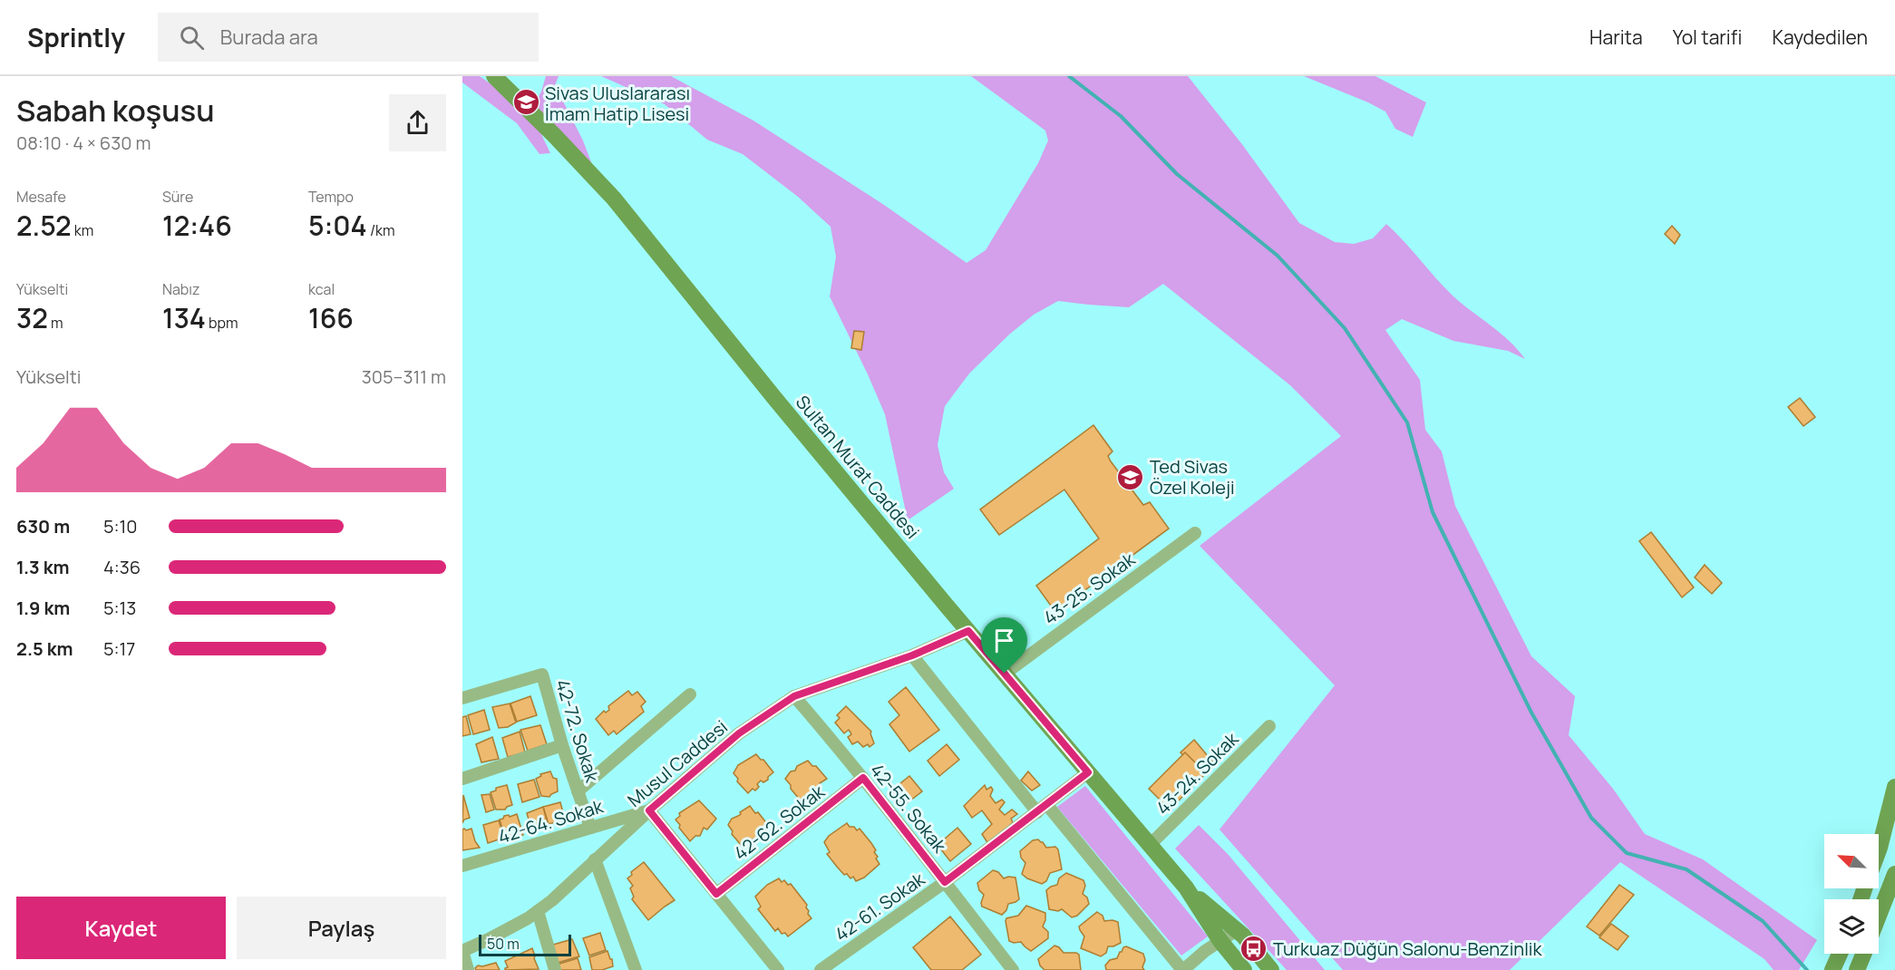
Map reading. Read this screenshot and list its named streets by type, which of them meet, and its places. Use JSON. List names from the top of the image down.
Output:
{
  "streets": {
    "street": [
      "Sultan Murat Caddesi",
      "43-25. Sokak",
      "42-72. Sokak",
      "Musul Caddesi",
      "43-24. Sokak",
      "42-55. Sokak",
      "42-64. Sokak",
      "42-62. Sokak",
      "42-61. Sokak"
    ]
  },
  "crossings": [
    ["Sultan Murat Caddesi", "43-25. Sokak"],
    ["Sultan Murat Caddesi", "Musul Caddesi"],
    ["Sultan Murat Caddesi", "43-24. Sokak"],
    ["Sultan Murat Caddesi", "42-61. Sokak"],
    ["42-72. Sokak", "42-64. Sokak"],
    ["Musul Caddesi", "42-55. Sokak"],
    ["Musul Caddesi", "42-64. Sokak"],
    ["42-55. Sokak", "42-62. Sokak"],
    ["42-55. Sokak", "42-61. Sokak"]
  ],
  "places": {
    "school or university": ["Sivas Uluslararası İmam Hatip Lisesi", "Ted Sivas Özel Koleji"],
    "bus stop": ["Turkuaz Düğün Salonu-Benzinlik"]
  },
  "scale_bar": "50 m",
  "north": "top left",
  "page": {
    "header": "Sprintly",
    "search": "Burada ara",
    "nav": ["Harita", "Yol tarifi", "Kaydedilen"],
    "heading": ["Sabah koşusu", "08:10 · 4 × 630 m"],
    "stats": [
      ["Mesafe", "2.52 km"],
      ["Süre", "12:46"],
      ["Tempo", "5:04 /km"],
      ["Yükselti", "32 m"],
      ["Nabız", "134 bpm"],
      ["kcal", "166"]
    ],
    "chart": ["Yükselti", "305–311 m"],
    "list": [
      {
        "name": "630 m",
        "note": "5:10"
      },
      {
        "name": "1.3 km",
        "note": "4:36"
      },
      {
        "name": "1.9 km",
        "note": "5:13"
      },
      {
        "name": "2.5 km",
        "note": "5:17"
      }
    ],
    "buttons": ["Kaydet", "Paylaş"],
    "scale": "50 m"
  }
}
